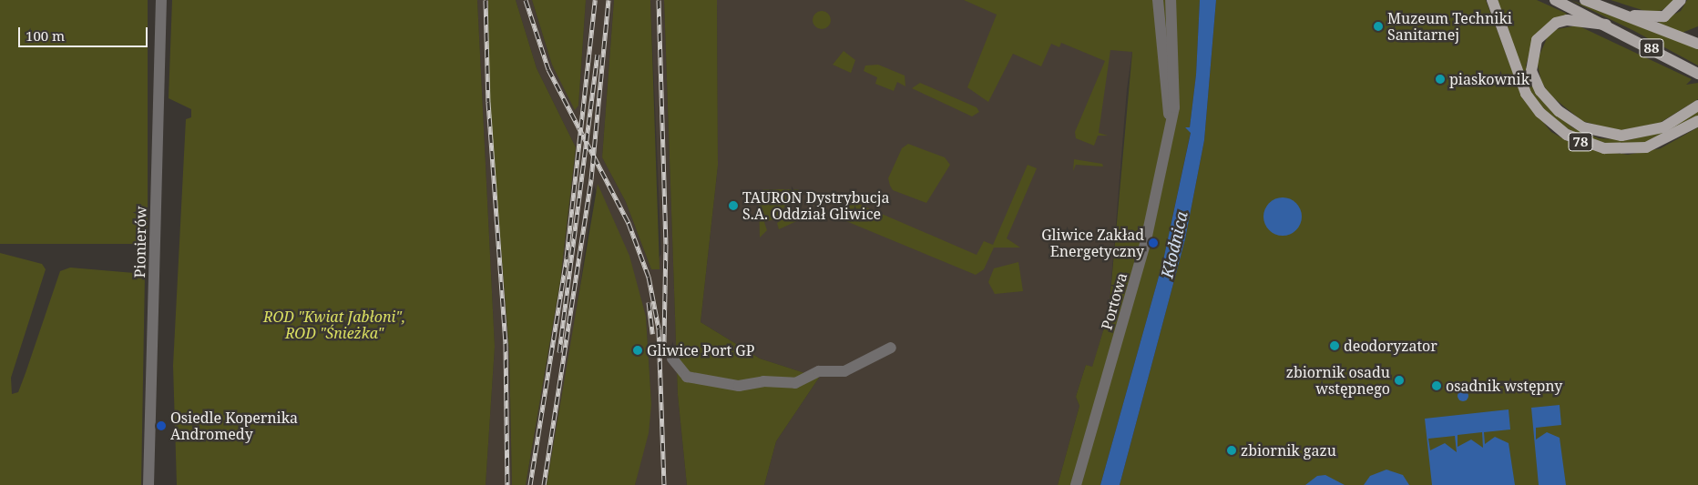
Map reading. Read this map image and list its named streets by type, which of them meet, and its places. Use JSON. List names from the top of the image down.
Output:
{
  "streets": {
    "main road": ["88", "78"],
    "street": ["Pionierów", "Portowa"]
  },
  "water": ["Kłodnica"],
  "parks": ["ROD \"Kwiat Jabłoni\", ROD \"Śnieżka\""],
  "places": [
    "Muzeum Techniki Sanitarnej",
    "piaskownik",
    "TAURON Dystrybucja S.A. Oddział Gliwice",
    "Gliwice Zakład Energetyczny",
    "deodoryzator",
    "Gliwice Port GP",
    "zbiornik osadu wstępnego",
    "osadnik wstępny",
    "Osiedle Kopernika Andromedy",
    "zbiornik gazu"
  ],
  "scale_bar": "100 m"
}
